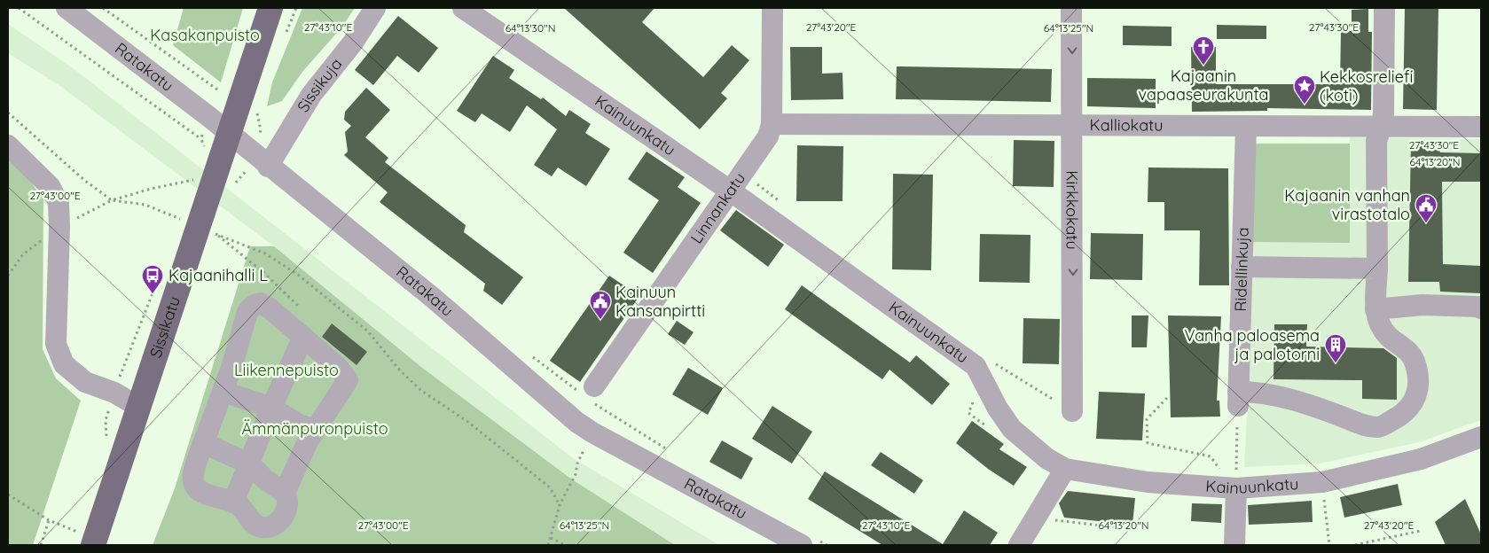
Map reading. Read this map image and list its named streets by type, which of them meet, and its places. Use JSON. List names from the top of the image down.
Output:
{
  "streets": {
    "main road": ["Sissikatu"],
    "street": [
      "Ratakatu",
      "Sissikuja",
      "Kainuunkatu",
      "Kalliokatu",
      "Linnankatu",
      "Kirkkokatu",
      "Ridellinkuja"
    ]
  },
  "crossings": [
    ["Ratakatu", "Sissikuja"],
    ["Ratakatu", "Sissikatu"],
    ["Kainuunkatu", "Linnankatu"],
    ["Kalliokatu", "Linnankatu"],
    ["Kalliokatu", "Kirkkokatu"],
    ["Kalliokatu", "Ridellinkuja"]
  ],
  "one_way": ["Kirkkokatu"],
  "parks": ["Kasakanpuisto", "Liikennepuisto", "Ämmänpuronpuisto"],
  "places": {
    "church": ["Kajaanin vapaaseurakunta"],
    "place": ["Kekkosreliefi (koti)"],
    "public building": ["Kajaanin vanhan virastotalo", "Kainuun Kansanpirtti"],
    "bus stop": ["Kajaanihalli L"],
    "building": ["Vanha paloasema ja palotorni"]
  },
  "coordinates": [
    "27°43'10\"E",
    "27°43'20\"E",
    "27°43'30\"E",
    "64°13'30\"N",
    "64°13'25\"N",
    "64°13'20\"N",
    "27°43'00\"E"
  ]
}
